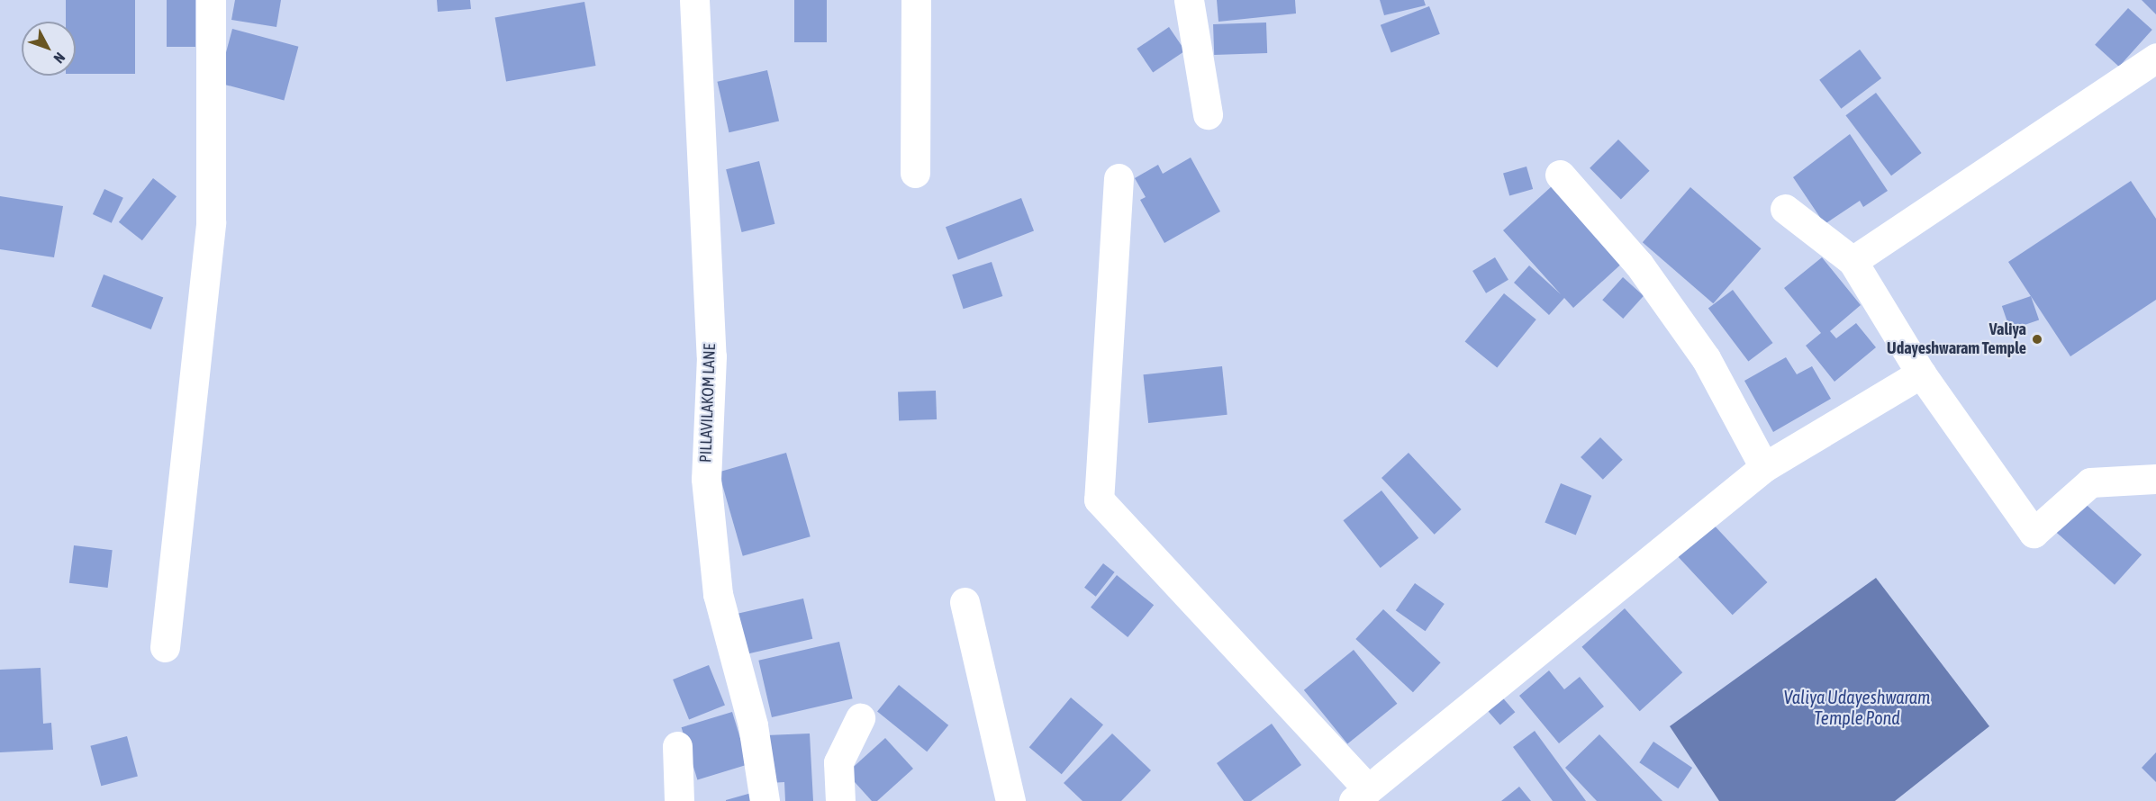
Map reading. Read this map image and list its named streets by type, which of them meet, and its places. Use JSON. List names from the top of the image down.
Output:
{
  "streets": {
    "street": ["PILLAVILAKOM LANE"]
  },
  "water": ["Valiya Udayeshwaram Temple Pond"],
  "places": ["Valiya Udayeshwaram Temple"],
  "north": "bottom right"
}
